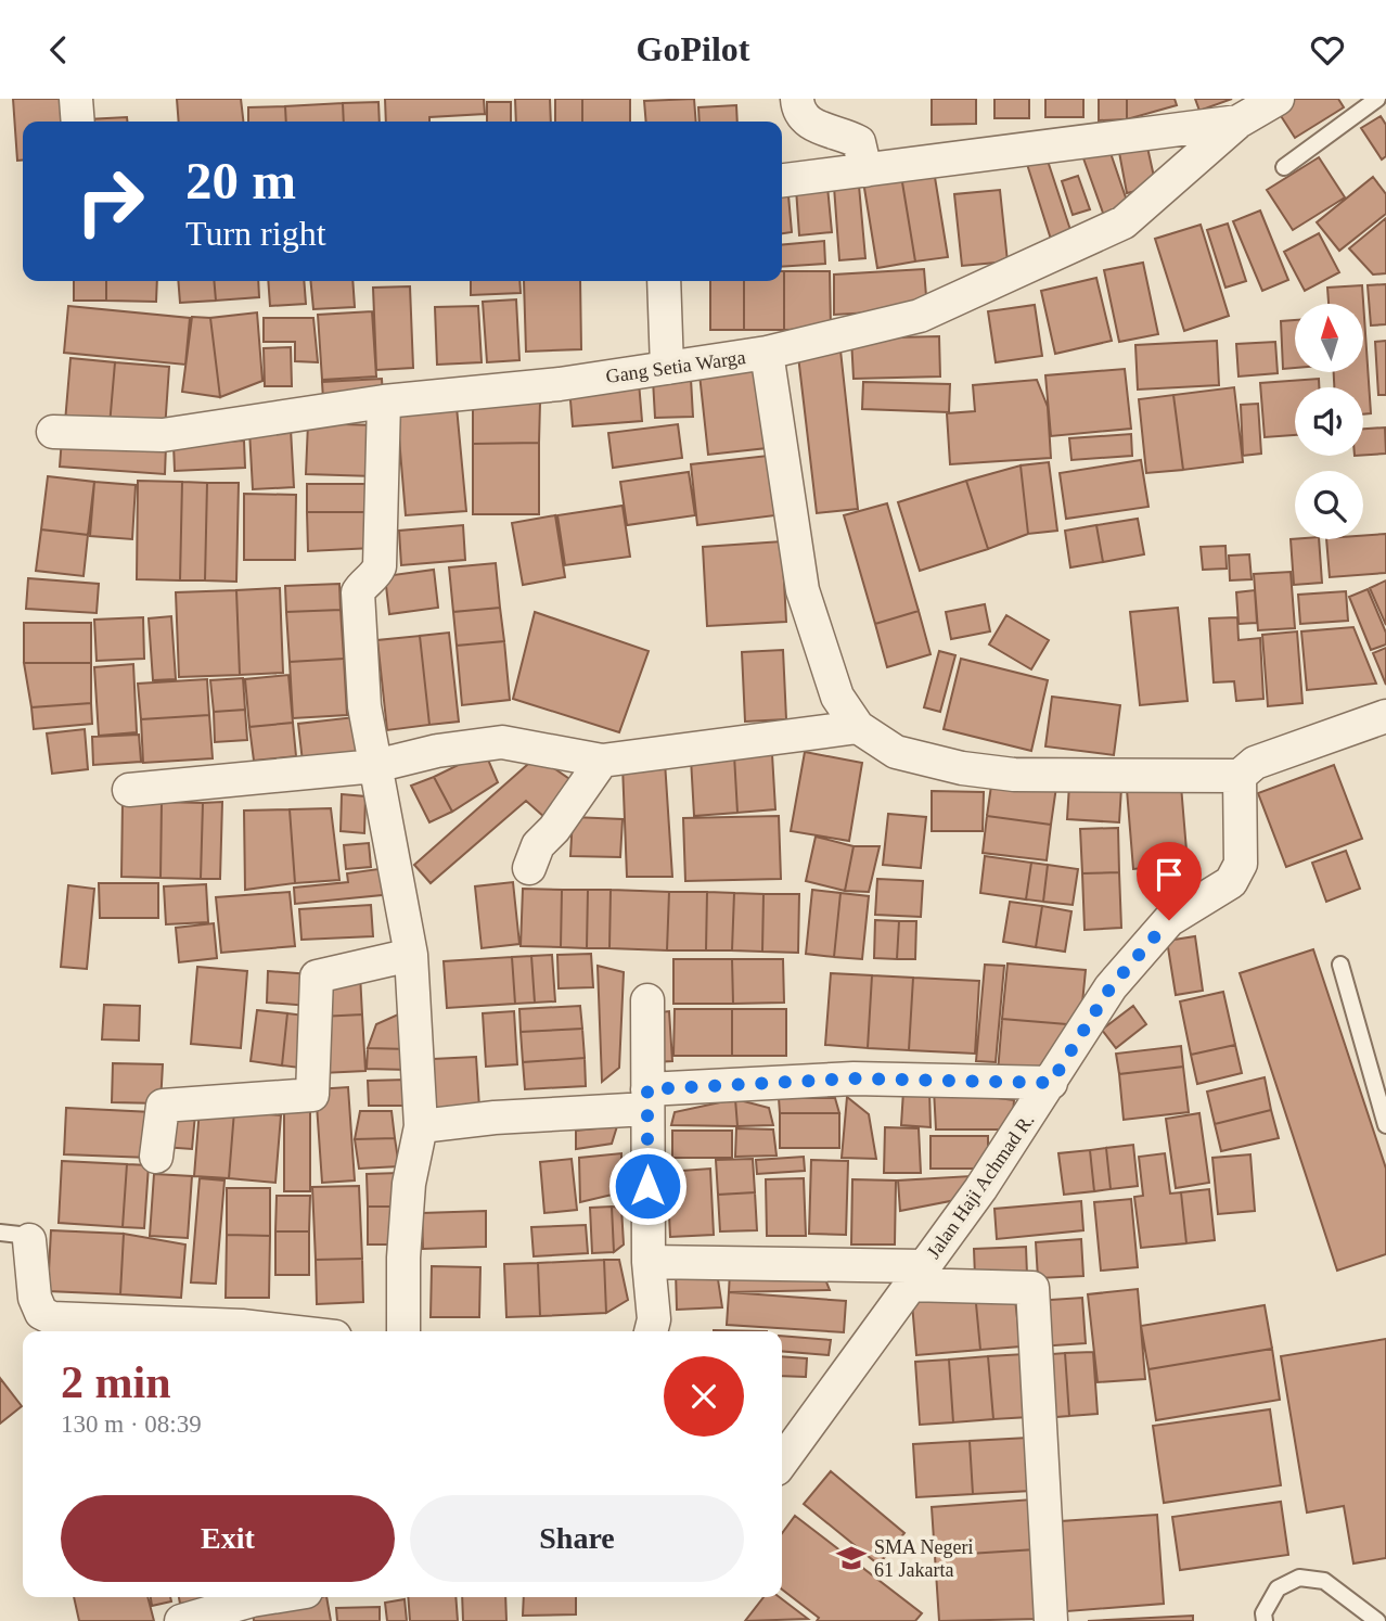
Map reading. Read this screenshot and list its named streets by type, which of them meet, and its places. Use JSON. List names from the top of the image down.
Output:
{
  "streets": {
    "street": ["Gang Setia Warga", "Jalan Haji Achmad R."]
  },
  "places": {
    "school or university": ["SMA Negeri 61 Jakarta"]
  },
  "north": "top",
  "page": {
    "header": "GoPilot",
    "turn": ["20 m", "Turn right"],
    "heading": ["2 min", "130 m · 08:39"],
    "buttons": ["Exit", "Share"]
  }
}
